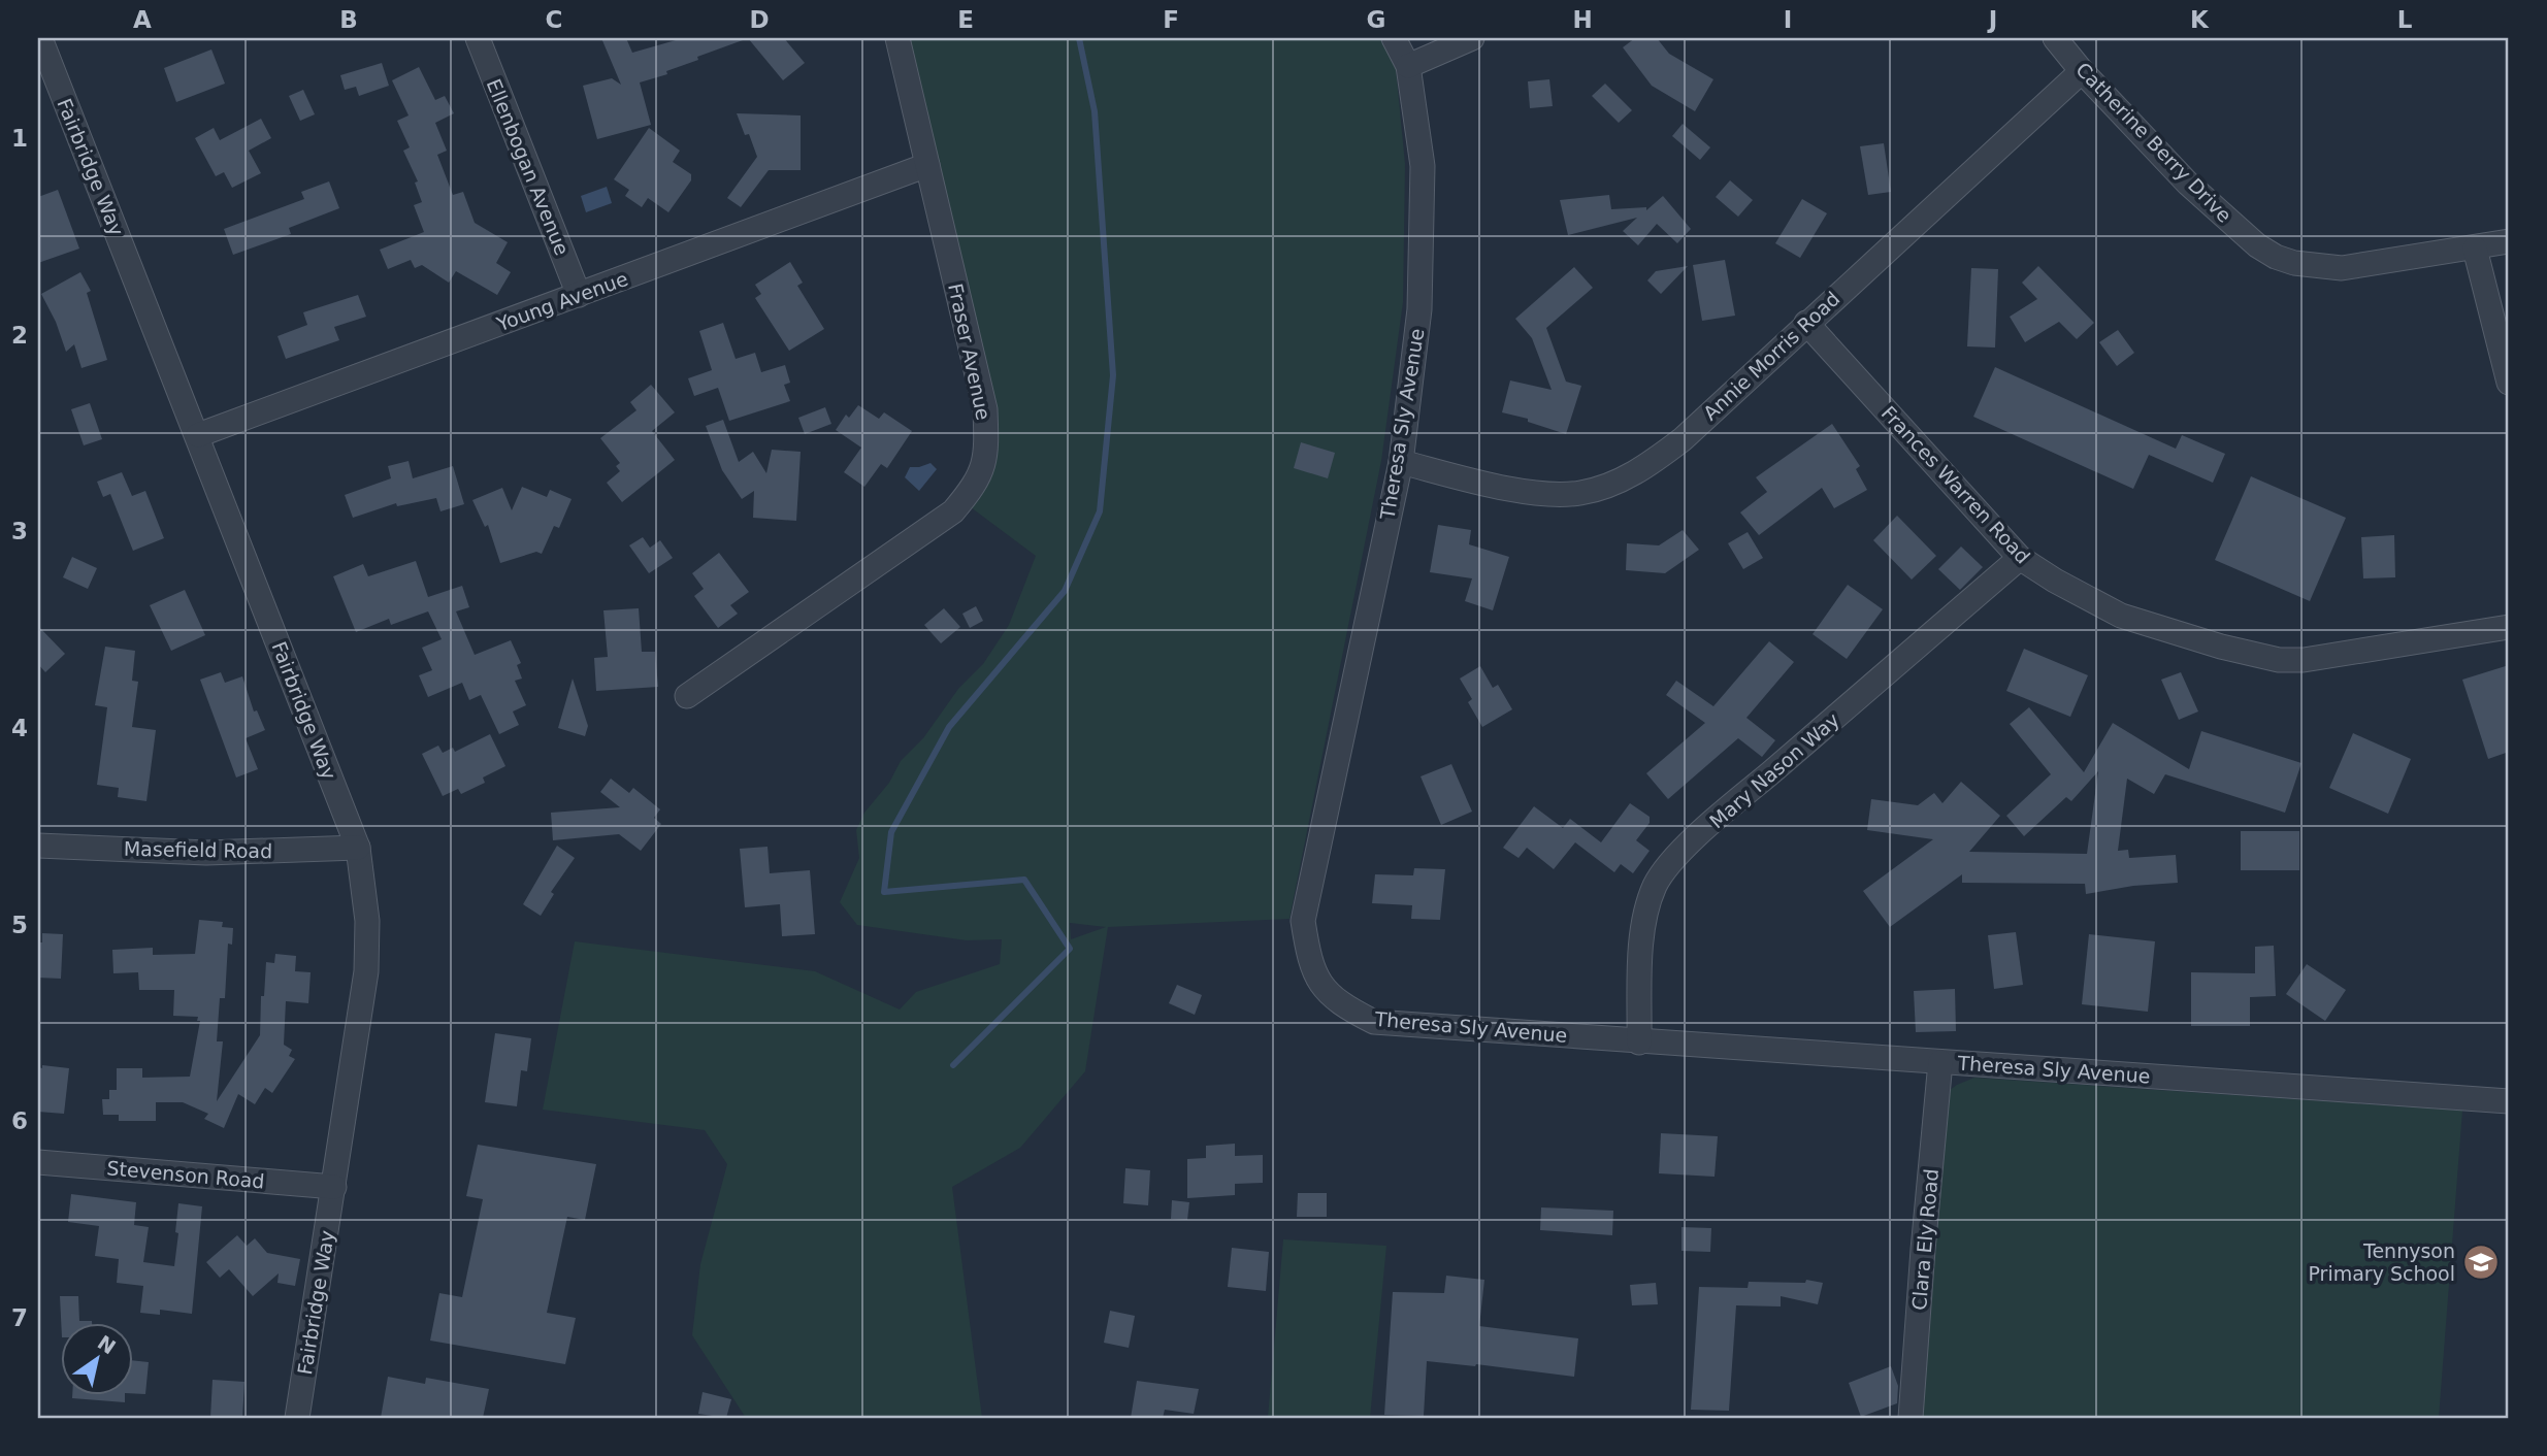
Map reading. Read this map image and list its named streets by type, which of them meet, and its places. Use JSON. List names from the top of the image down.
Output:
{
  "streets": {
    "street": [
      "Catherine Berry Drive",
      "Fairbridge Way",
      "Ellenbogan Avenue",
      "Young Avenue",
      "Fraser Avenue",
      "Annie Morris Road",
      "Theresa Sly Avenue",
      "Frances Warren Road",
      "Mary Nason Way",
      "Masefield Road",
      "Stevenson Road",
      "Clara Ely Road"
    ]
  },
  "crossings": [
    ["Catherine Berry Drive", "Annie Morris Road"],
    ["Fairbridge Way", "Young Avenue"],
    ["Fairbridge Way", "Masefield Road"],
    ["Fairbridge Way", "Stevenson Road"],
    ["Ellenbogan Avenue", "Young Avenue"],
    ["Young Avenue", "Fraser Avenue"],
    ["Annie Morris Road", "Theresa Sly Avenue"],
    ["Annie Morris Road", "Frances Warren Road"],
    ["Theresa Sly Avenue", "Mary Nason Way"],
    ["Theresa Sly Avenue", "Clara Ely Road"],
    ["Frances Warren Road", "Mary Nason Way"]
  ],
  "places": {
    "school or university": ["Tennyson Primary School"]
  },
  "north": "top right",
  "grid": {
    "columns": [
      "A",
      "B",
      "C",
      "D",
      "E",
      "F",
      "G",
      "H",
      "I",
      "J",
      "K",
      "L"
    ],
    "rows": [
      "1",
      "2",
      "3",
      "4",
      "5",
      "6",
      "7"
    ]
  }
}
